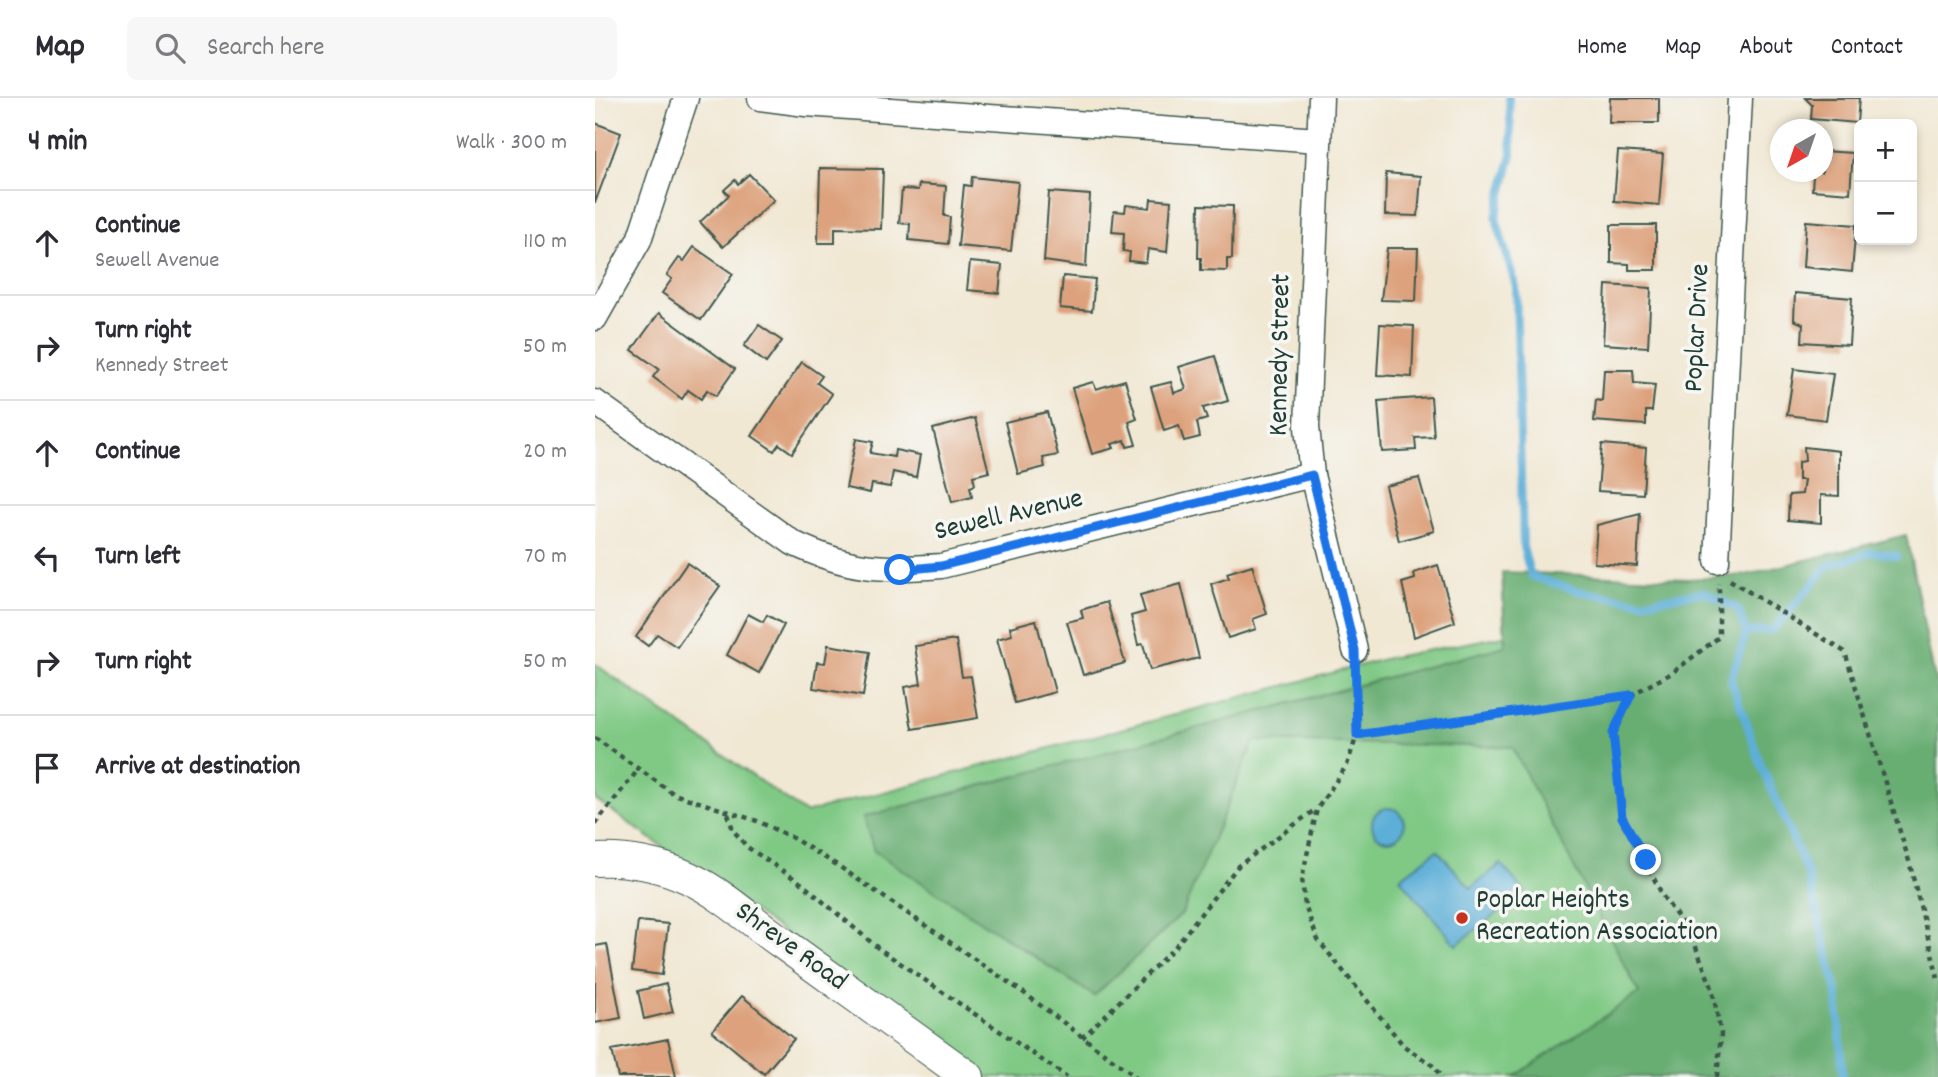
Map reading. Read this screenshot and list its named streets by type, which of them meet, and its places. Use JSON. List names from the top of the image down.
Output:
{
  "streets": {
    "main road": ["Shreve Road"],
    "street": ["Poplar Drive", "Kennedy Street", "Sewell Avenue"]
  },
  "crossings": [
    ["Kennedy Street", "Sewell Avenue"]
  ],
  "places": ["Poplar Heights Recreation Association"],
  "north": "bottom left",
  "page": {
    "header": "Map",
    "search": "Search here",
    "nav": [
      "Home",
      "Map",
      "About",
      "Contact"
    ],
    "heading": ["4 min", "Walk · 300 m"],
    "map_buttons": ["+", "−"],
    "list": [
      ["Continue", "Sewell Avenue", "110 m"],
      ["Turn right", "Kennedy Street", "50 m"],
      ["Continue", "20 m"],
      ["Turn left", "70 m"],
      ["Turn right", "50 m"],
      "Arrive at destination"
    ]
  }
}
